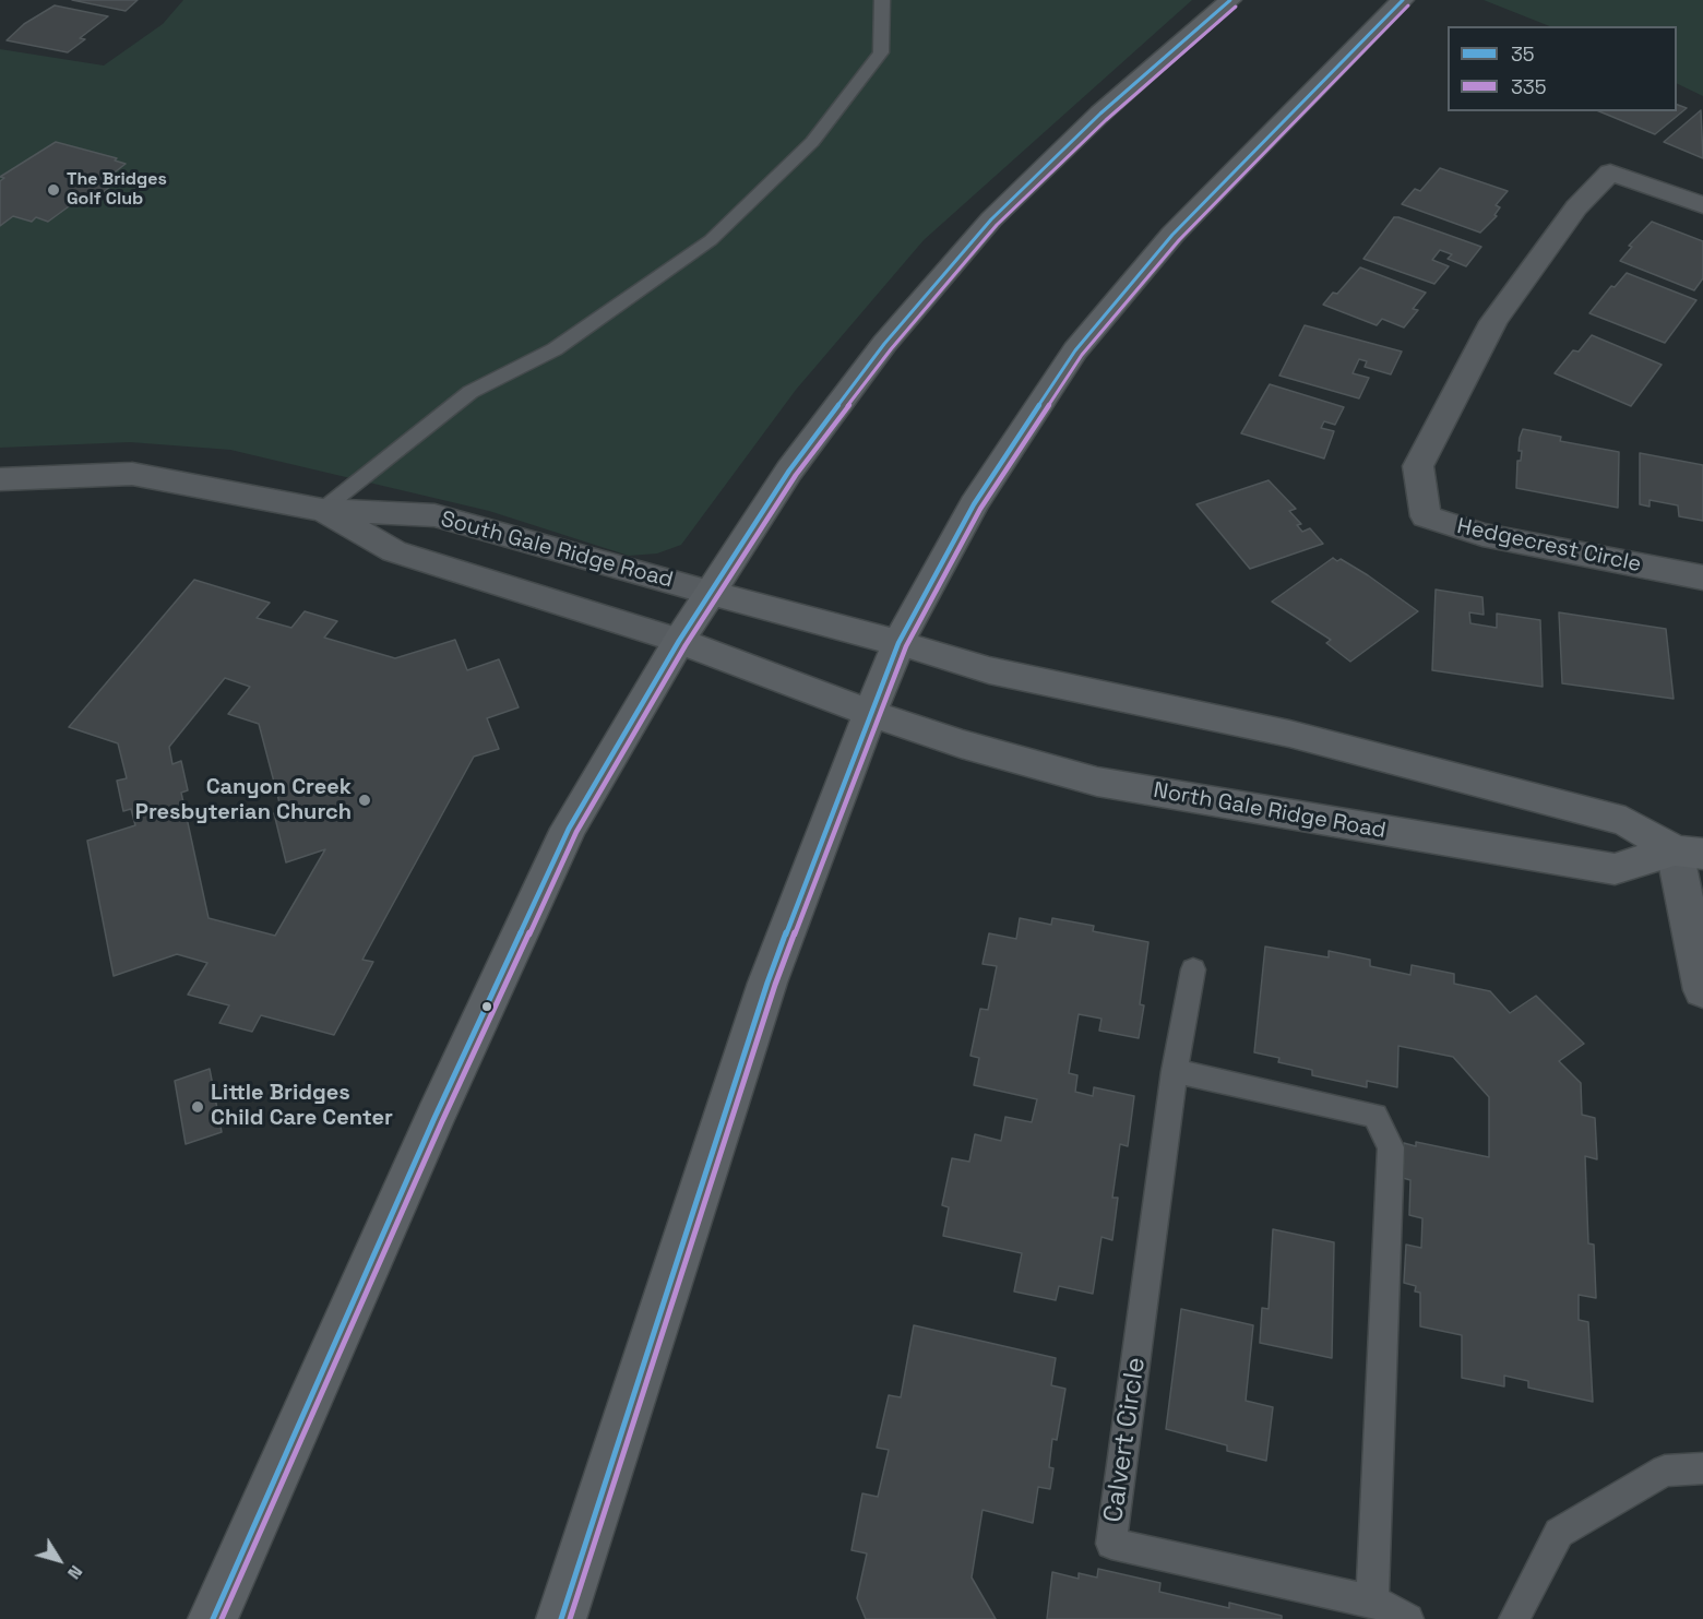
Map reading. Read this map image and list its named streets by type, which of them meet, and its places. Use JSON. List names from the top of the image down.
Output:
{
  "streets": {
    "main road": ["North Gale Ridge Road"],
    "street": ["Hedgecrest Circle", "South Gale Ridge Road"],
    "lane": ["Calvert Circle"]
  },
  "crossings": [
    ["South Gale Ridge Road", "North Gale Ridge Road"]
  ],
  "places": ["The Bridges Golf Club", "Canyon Creek Presbyterian Church", "Little Bridges Child Care Center"],
  "lines": ["transit line 35", "transit line 335"],
  "legend": ["35", "335"],
  "north": "bottom right"
}
